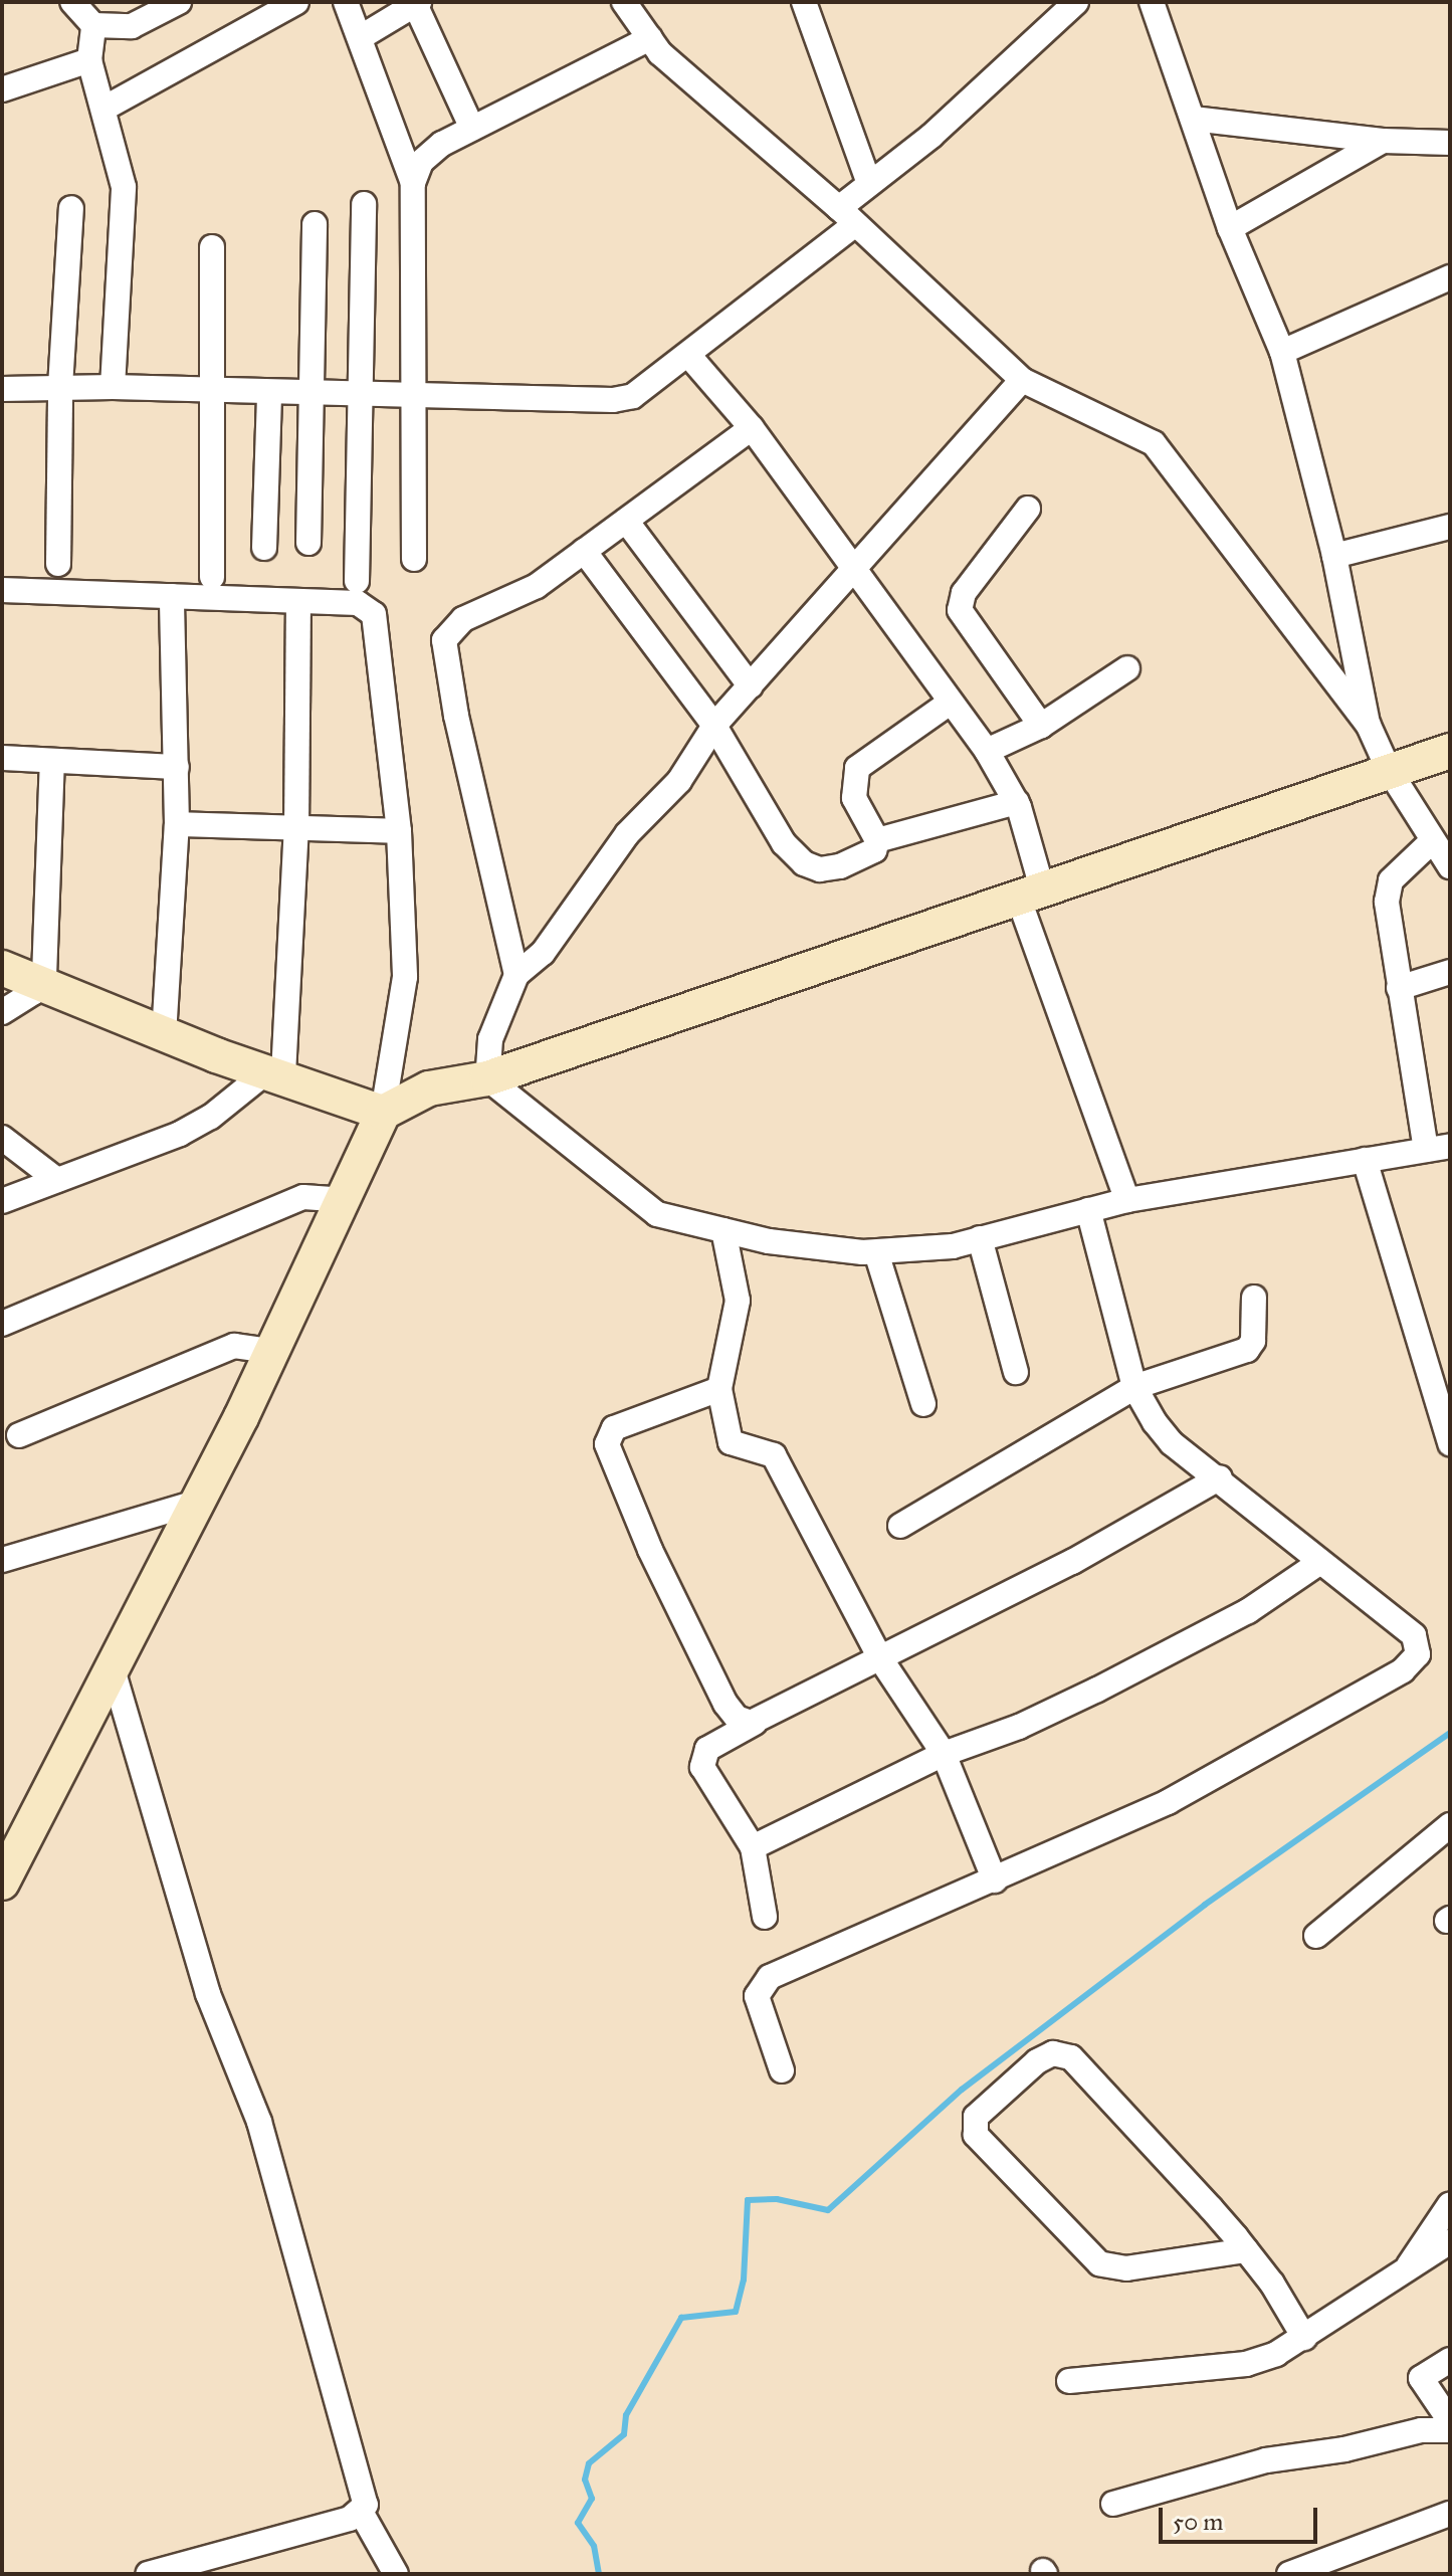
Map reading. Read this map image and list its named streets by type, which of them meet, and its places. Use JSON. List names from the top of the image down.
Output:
{
  "scale_bar": "50 m"
}
